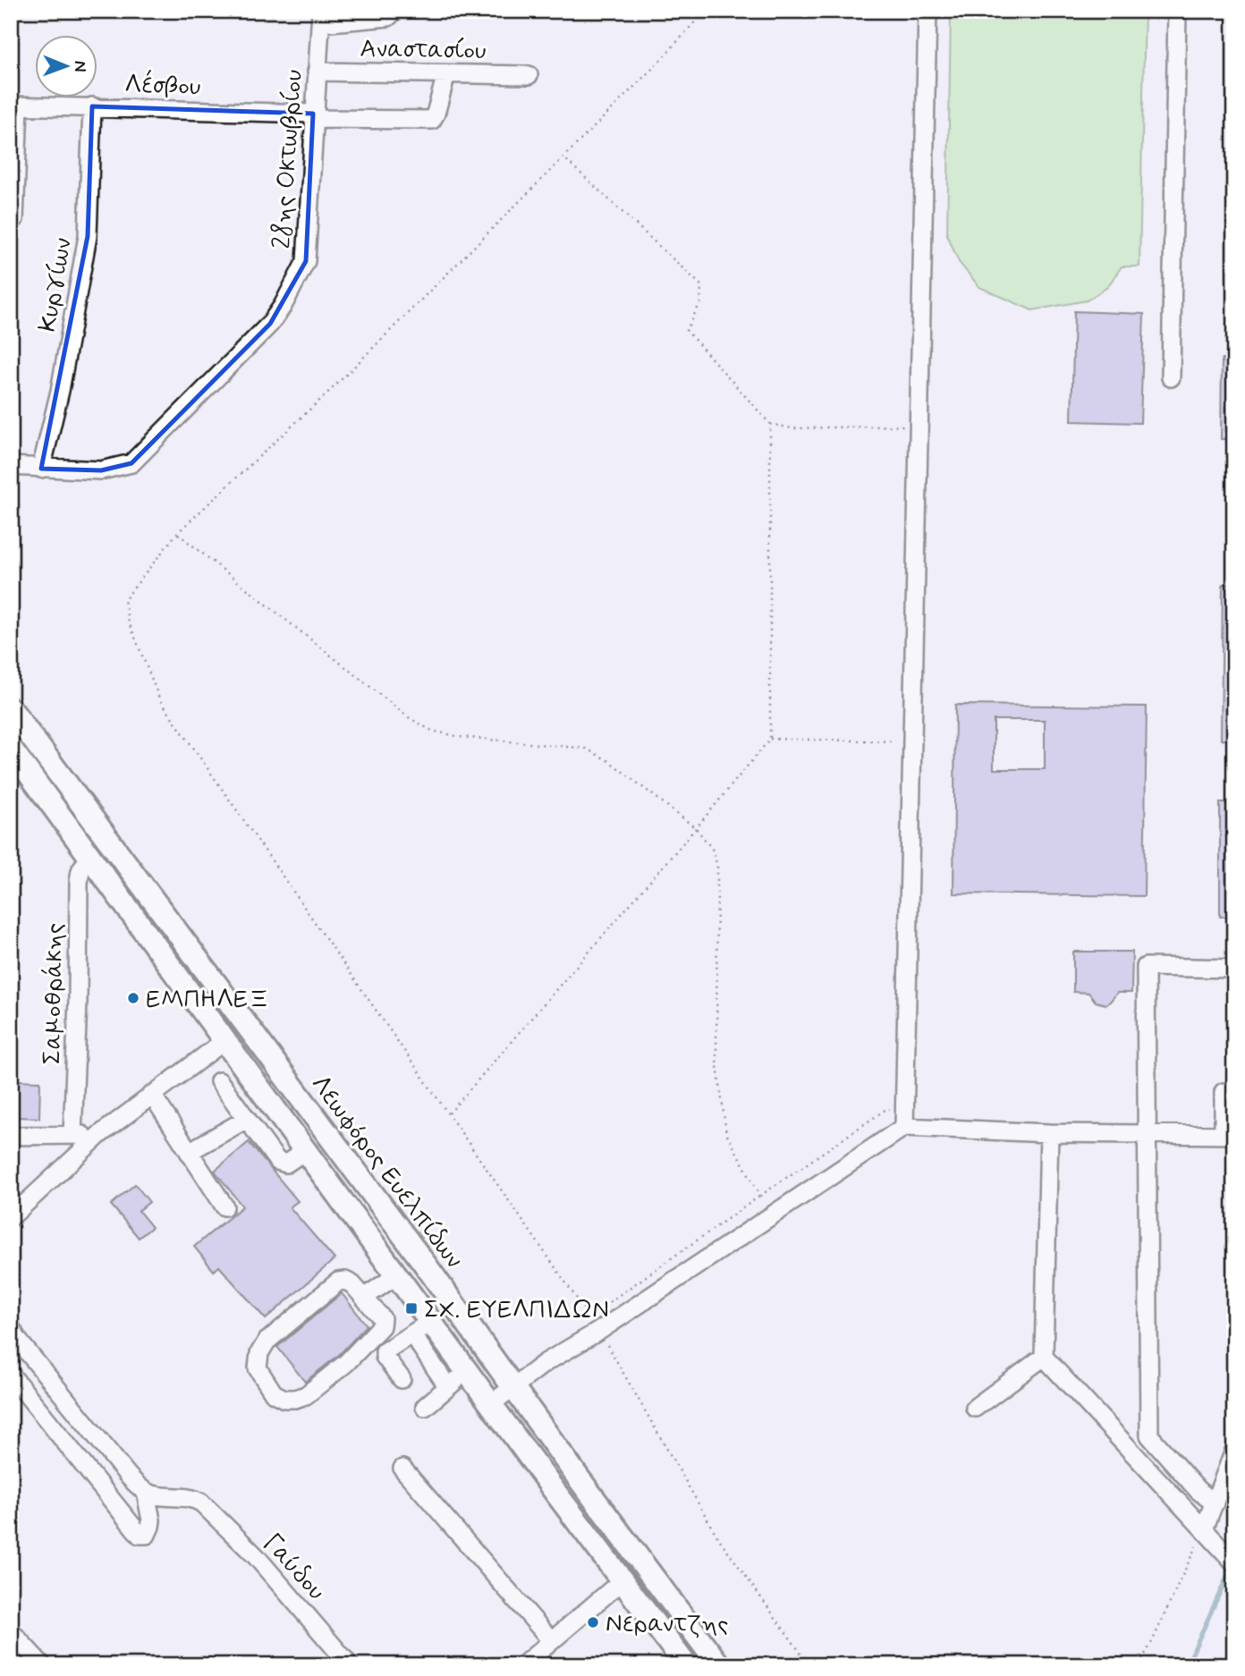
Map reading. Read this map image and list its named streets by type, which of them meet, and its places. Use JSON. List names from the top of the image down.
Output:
{
  "streets": {
    "main road": ["Λεωφόρος Ευελπίδων"],
    "street": [
      "Αναστασίου",
      "Λέσβου",
      "28ης Οκτωβρίου",
      "Κυργίων",
      "Σαμοθράκης",
      "Γαύδου"
    ]
  },
  "crossings": [
    ["Αναστασίου", "Λέσβου"],
    ["Αναστασίου", "28ης Οκτωβρίου"],
    ["Λέσβου", "28ης Οκτωβρίου"],
    ["Λέσβου", "Κυργίων"],
    ["28ης Οκτωβρίου", "Κυργίων"],
    ["Σαμοθράκης", "Λεωφόρος Ευελπίδων"]
  ],
  "places": {
    "other": ["ΕΜΠΗΛΕΞ", "Νεραντζης"],
    "transit": ["ΣΧ. ΕΥΕΛΠΙΔΩΝ"]
  },
  "north": "right"
}
